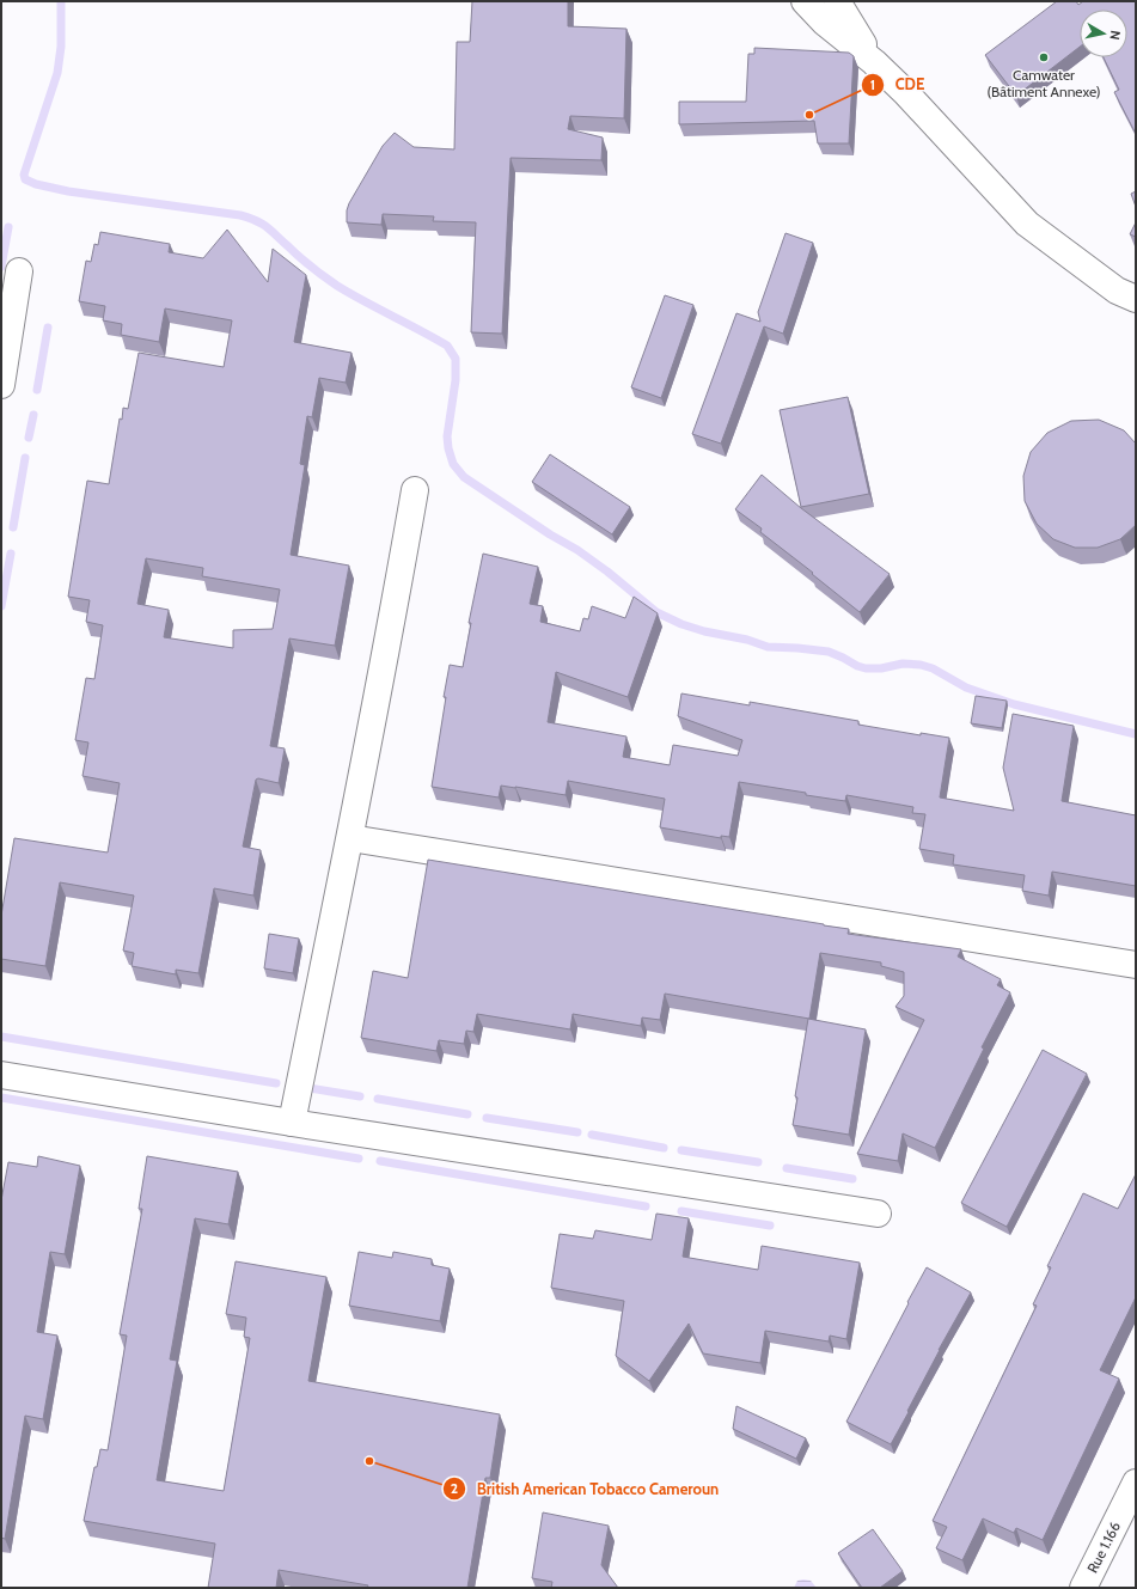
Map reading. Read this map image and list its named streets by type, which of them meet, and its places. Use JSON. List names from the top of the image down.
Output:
{
  "streets": {
    "street": ["Rue 1.166"]
  },
  "places": ["Camwater (Bâtiment Annexe)", "CDE", "British American Tobacco Cameroun"],
  "north": "right"
}
